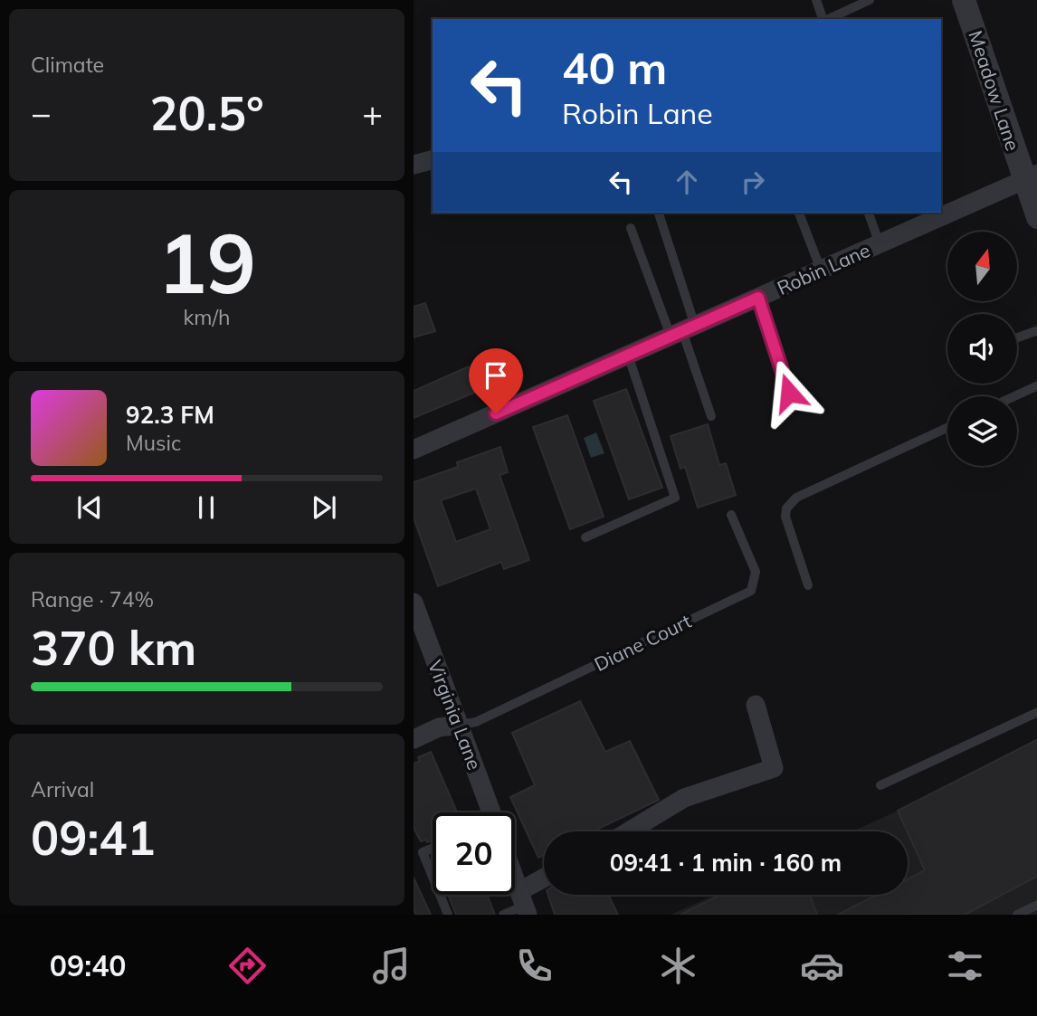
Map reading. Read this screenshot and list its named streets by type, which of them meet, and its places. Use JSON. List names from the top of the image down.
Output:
{
  "streets": {
    "street": ["Meadow Lane", "Robin Lane", "Virginia Lane"],
    "lane": ["Diane Court"]
  },
  "crossings": [
    ["Meadow Lane", "Robin Lane"],
    ["Diane Court", "Virginia Lane"]
  ],
  "north": "top",
  "page": {
    "tile": [
      "Climate",
      ["19", "km/h"],
      ["Range · 74%", "370 km"],
      ["Arrival", "09:41"]
    ],
    "turn": ["40 m", "Robin Lane"],
    "heat": ["−", "20.5°", "+"],
    "song": ["92.3 FM", "Music"],
    "limit": "20",
    "trip": "09:41 · 1 min · 160 m",
    "tabs": "09:40"
  }
}
